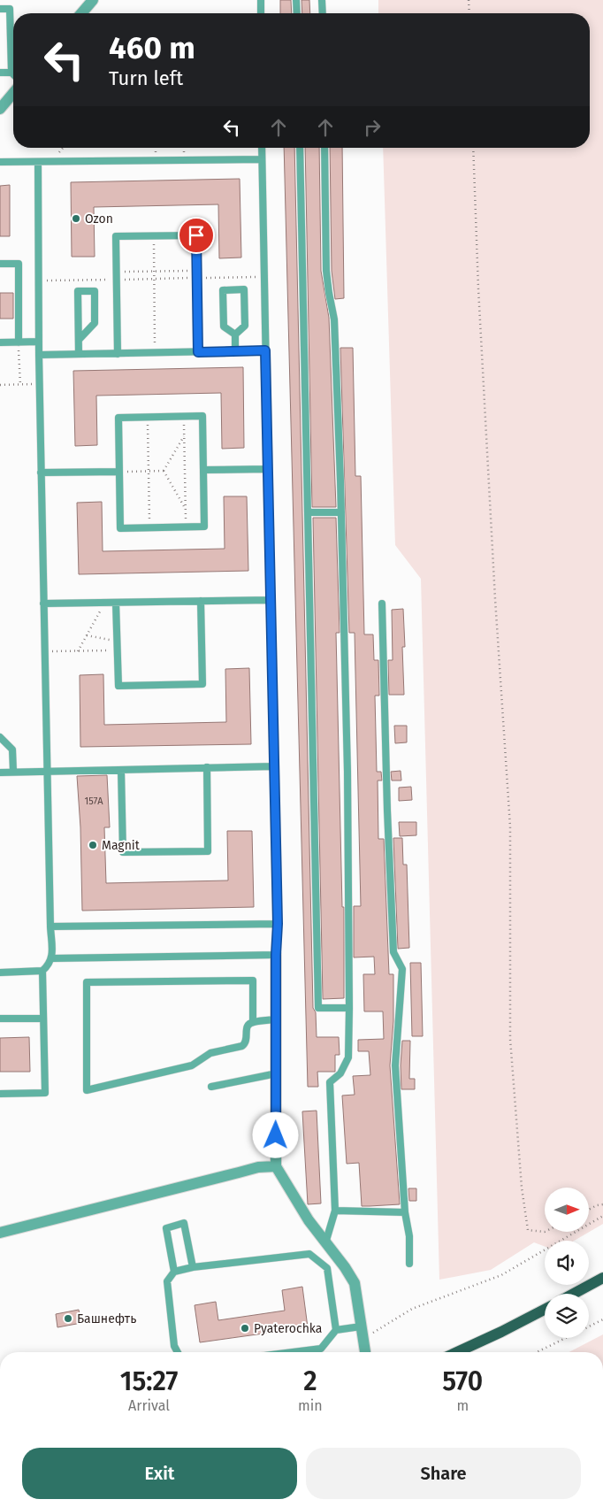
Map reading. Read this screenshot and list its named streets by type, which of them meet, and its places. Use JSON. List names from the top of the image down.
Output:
{
  "places": [
    "Ozon",
    "Magnit",
    "Башнефть",
    "Pyaterochka"
  ],
  "house_numbers": ["157А"],
  "north": "right",
  "page": {
    "turn": ["460 m", "Turn left"],
    "eta": [
      "15:27",
      "Arrival",
      "2",
      "min",
      "570",
      "m"
    ],
    "buttons": ["Exit", "Share"]
  }
}
